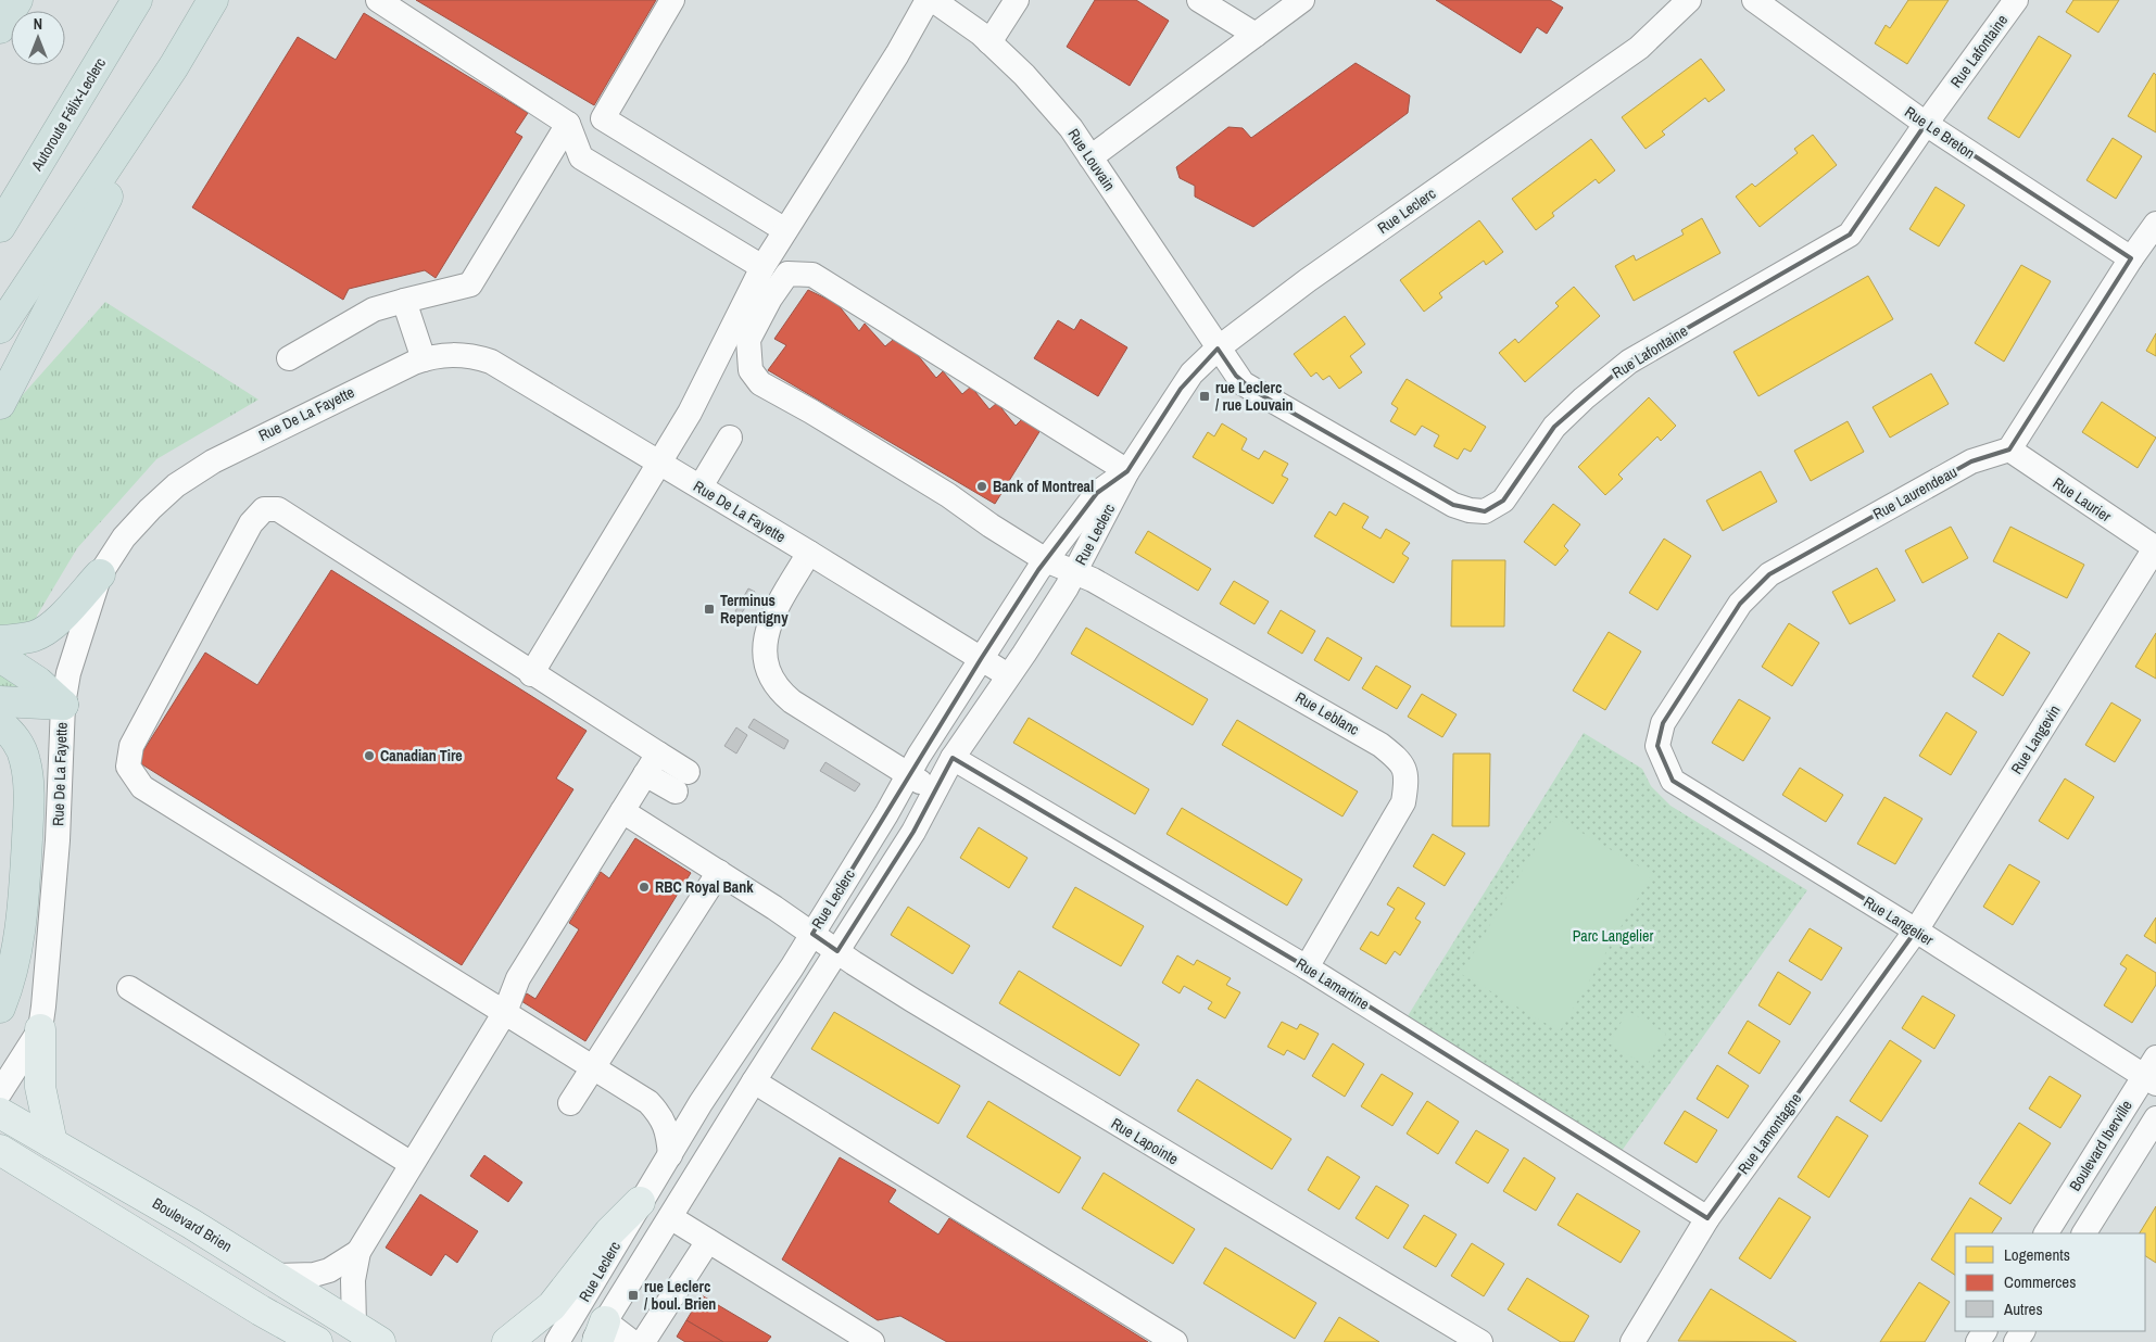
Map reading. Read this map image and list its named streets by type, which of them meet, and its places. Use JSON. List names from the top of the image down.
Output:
{
  "streets": {
    "highway": ["Autoroute Félix-Leclerc"],
    "main road": ["Boulevard Brien"],
    "street": [
      "Rue Lafontaine",
      "Rue Le Breton",
      "Rue Louvain",
      "Rue Leclerc",
      "Rue De La Fayette",
      "Rue Laurendeau",
      "Rue Laurier",
      "Rue Leblanc",
      "Rue Langevin",
      "Rue Langelier",
      "Rue Lamartine",
      "Rue Lamontagne",
      "Rue Lapointe",
      "Boulevard Iberville"
    ]
  },
  "crossings": [
    ["Rue Lafontaine", "Rue Le Breton"],
    ["Rue Lafontaine", "Rue Louvain"],
    ["Rue Lafontaine", "Rue Leclerc"],
    ["Rue Louvain", "Rue Leclerc"],
    ["Rue Leclerc", "Rue De La Fayette"],
    ["Rue Leclerc", "Rue Leblanc"],
    ["Rue Leclerc", "Rue Lamartine"],
    ["Rue Leclerc", "Rue Lapointe"],
    ["Rue Laurendeau", "Rue Laurier"],
    ["Rue Laurendeau", "Rue Langelier"],
    ["Rue Laurier", "Rue Langevin"],
    ["Rue Leblanc", "Rue Lamartine"],
    ["Rue Langevin", "Rue Langelier"],
    ["Rue Langevin", "Rue Lamontagne"],
    ["Rue Langelier", "Rue Lamontagne"],
    ["Rue Langelier", "Boulevard Iberville"],
    ["Rue Lamartine", "Rue Lamontagne"]
  ],
  "parks": ["Parc Langelier"],
  "places": {
    "transit": ["rue Leclerc / rue Louvain", "Terminus Repentigny", "rue Leclerc / boul. Brien"],
    "other": ["Bank of Montreal", "Canadian Tire", "RBC Royal Bank"]
  },
  "legend": ["Logements", "Commerces", "Autres"],
  "north": "top"
}
